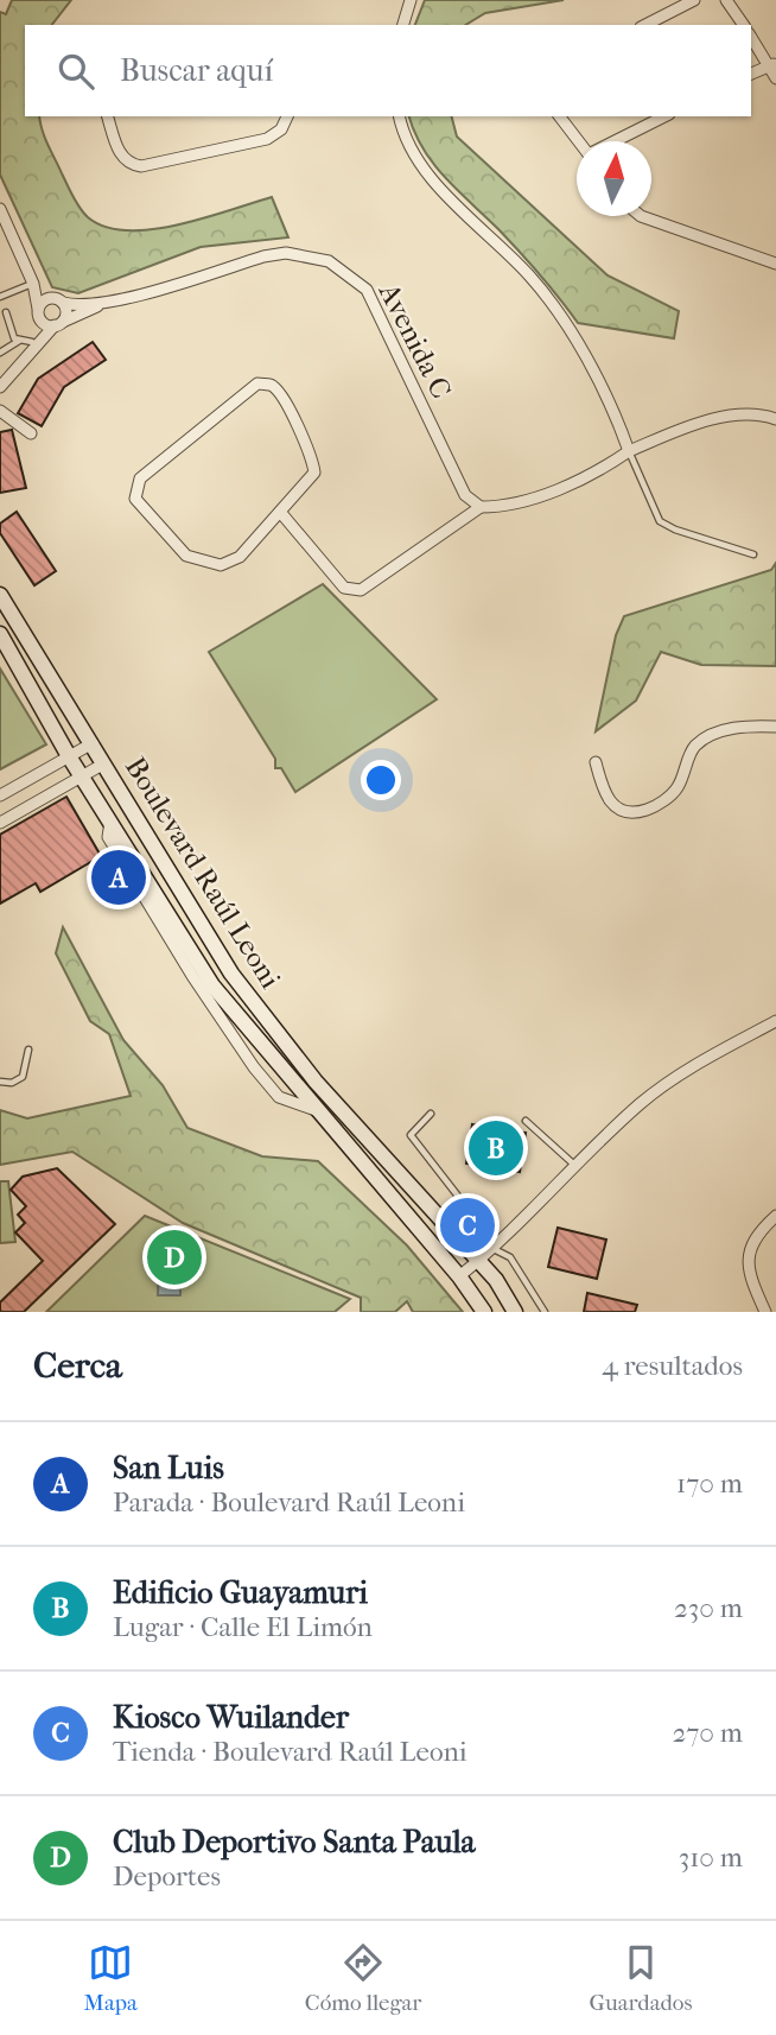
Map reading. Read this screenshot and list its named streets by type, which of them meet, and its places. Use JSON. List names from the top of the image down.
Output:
{
  "streets": {
    "main road": ["Boulevard Raúl Leoni"],
    "street": ["Avenida C"]
  },
  "north": "top",
  "page": {
    "search": "Buscar aquí",
    "pins": [
      "A",
      "B",
      "C",
      "D"
    ],
    "heading": ["Cerca", "4 resultados"],
    "list": [
      {
        "mark": "A",
        "name": "San Luis",
        "note": "Parada · Boulevard Raúl Leoni",
        "value": "170 m"
      },
      {
        "mark": "B",
        "name": "Edificio Guayamuri",
        "note": "Lugar · Calle El Limón",
        "value": "230 m"
      },
      {
        "mark": "C",
        "name": "Kiosco Wuilander",
        "note": "Tienda · Boulevard Raúl Leoni",
        "value": "270 m"
      },
      {
        "mark": "D",
        "name": "Club Deportivo Santa Paula",
        "note": "Deportes",
        "value": "310 m"
      }
    ],
    "nav": ["Mapa", "Cómo llegar", "Guardados"]
  }
}
